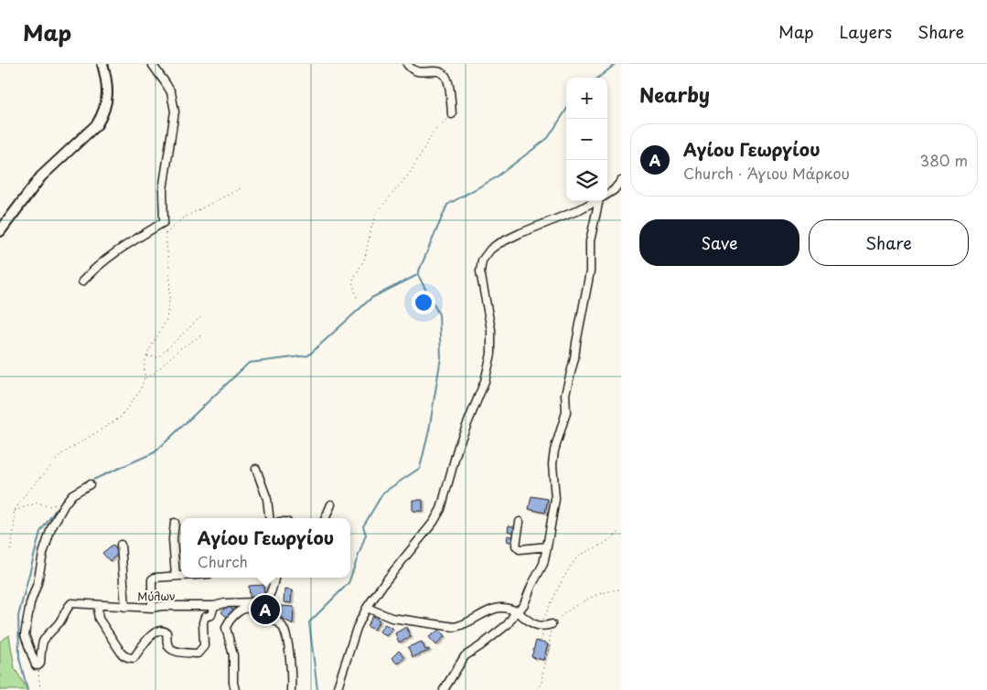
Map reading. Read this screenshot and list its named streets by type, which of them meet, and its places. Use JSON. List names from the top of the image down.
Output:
{
  "streets": {
    "street": ["Μύλων"]
  },
  "page": {
    "header": "Map",
    "nav": ["Map", "Layers", "Share"],
    "heading": "Nearby",
    "map_buttons": ["+", "−"],
    "list": [
      {
        "mark": "A",
        "name": "Αγίου Γεωργίου",
        "note": "Church · Άγιου Μάρκου",
        "value": "380 m"
      }
    ],
    "buttons": ["Save", "Share"],
    "popup": ["Αγίου Γεωργίου", "Church"],
    "pins": "A"
  }
}
